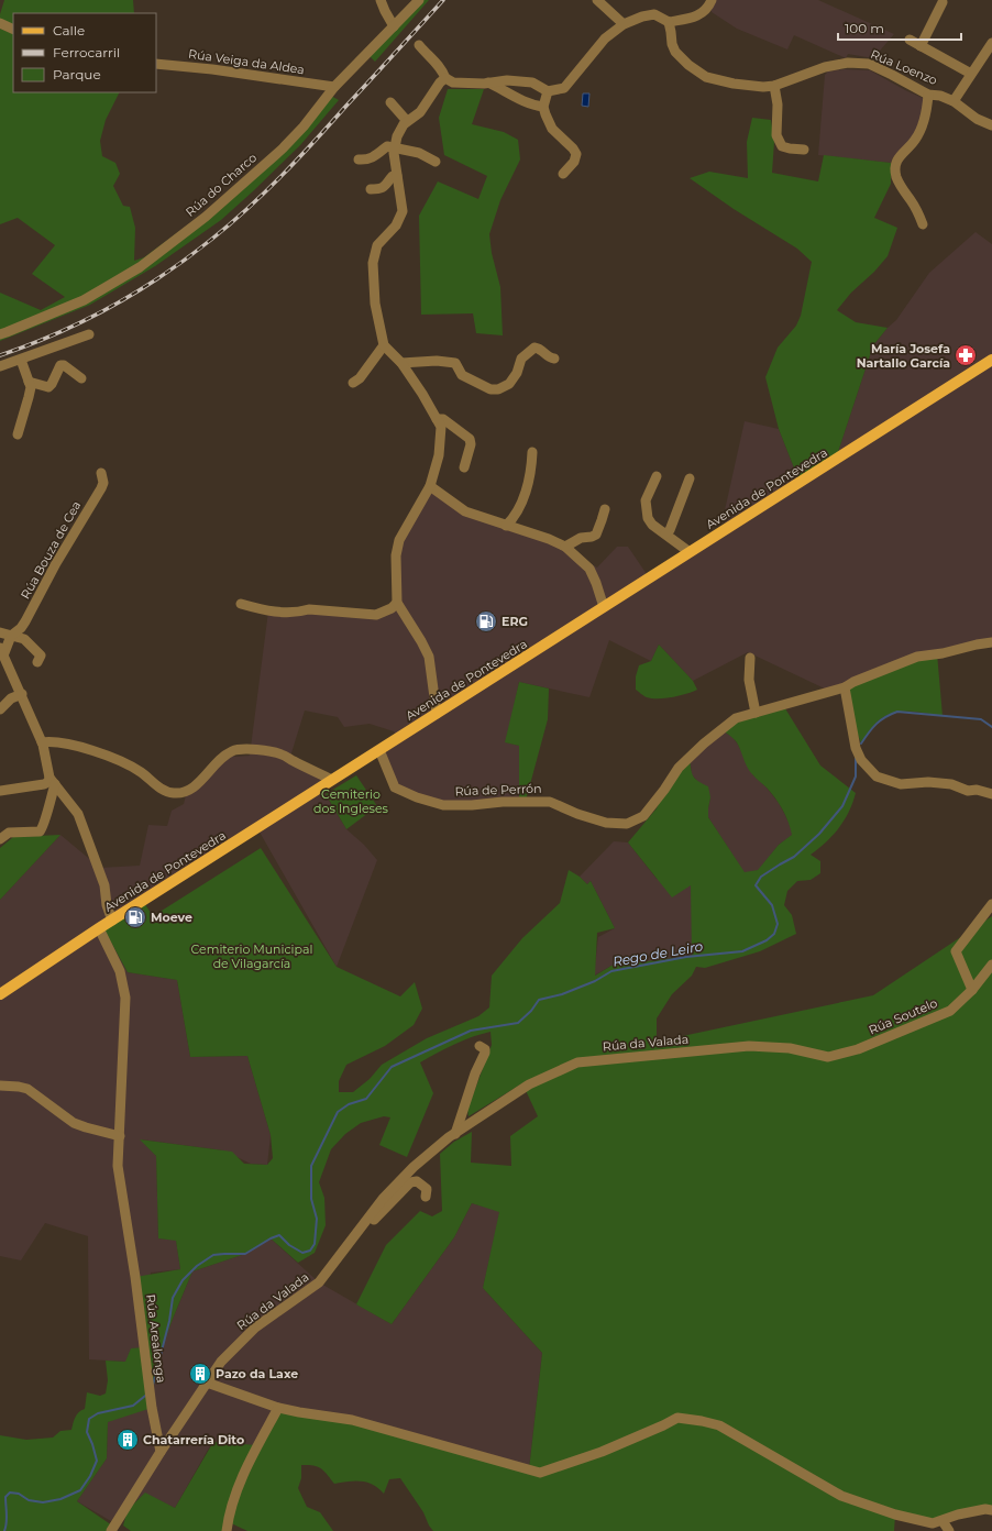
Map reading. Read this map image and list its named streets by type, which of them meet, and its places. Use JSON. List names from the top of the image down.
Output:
{
  "streets": {
    "main road": ["Avenida de Pontevedra"],
    "street": [
      "Rúa Veiga da Aldea",
      "Rúa Loenzo",
      "Rúa do Charco",
      "Rúa Bouza de Cea",
      "Rúa de Perrón",
      "Rúa Soutelo",
      "Rúa da Valada",
      "Rúa Arealonga"
    ]
  },
  "crossings": [
    ["Rúa Veiga da Aldea", "Rúa do Charco"],
    ["Avenida de Pontevedra", "Rúa Bouza de Cea"],
    ["Avenida de Pontevedra", "Rúa de Perrón"],
    ["Avenida de Pontevedra", "Rúa Arealonga"],
    ["Rúa Soutelo", "Rúa da Valada"],
    ["Rúa da Valada", "Rúa Arealonga"]
  ],
  "water": ["Rego de Leiro"],
  "parks": ["Cemiterio dos Ingleses", "Cemiterio Municipal de Vilagarcía"],
  "places": {
    "pharmacy": ["María Josefa Nartallo García"],
    "fuel station": ["ERG", "Moeve"],
    "building": ["Pazo da Laxe", "Chatarrería Dito"]
  },
  "legend": ["Calle", "Ferrocarril", "Parque"],
  "scale_bar": "100 m"
}
